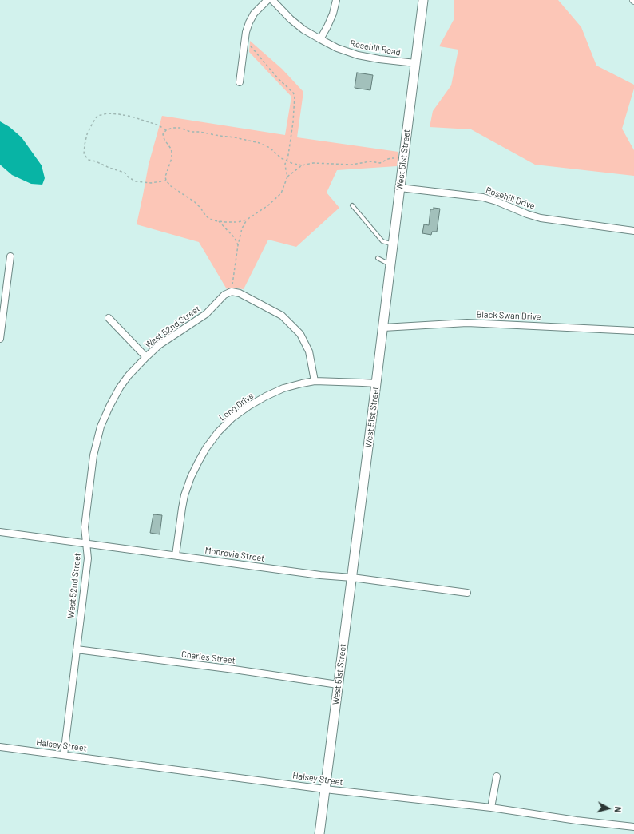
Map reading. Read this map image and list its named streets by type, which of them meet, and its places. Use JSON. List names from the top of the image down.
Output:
{
  "streets": {
    "street": [
      "Rosehill Road",
      "West 51st Street",
      "Rosehill Drive",
      "Black Swan Drive",
      "West 52nd Street",
      "Long Drive",
      "Monrovia Street",
      "Charles Street",
      "Halsey Street"
    ]
  },
  "crossings": [
    ["Rosehill Road", "West 51st Street"],
    ["West 51st Street", "Rosehill Drive"],
    ["West 51st Street", "Black Swan Drive"],
    ["West 51st Street", "Long Drive"],
    ["West 51st Street", "Monrovia Street"],
    ["West 51st Street", "Charles Street"],
    ["West 51st Street", "Halsey Street"],
    ["West 52nd Street", "Monrovia Street"],
    ["West 52nd Street", "Charles Street"],
    ["West 52nd Street", "Halsey Street"],
    ["Long Drive", "Monrovia Street"]
  ],
  "north": "right"
}
